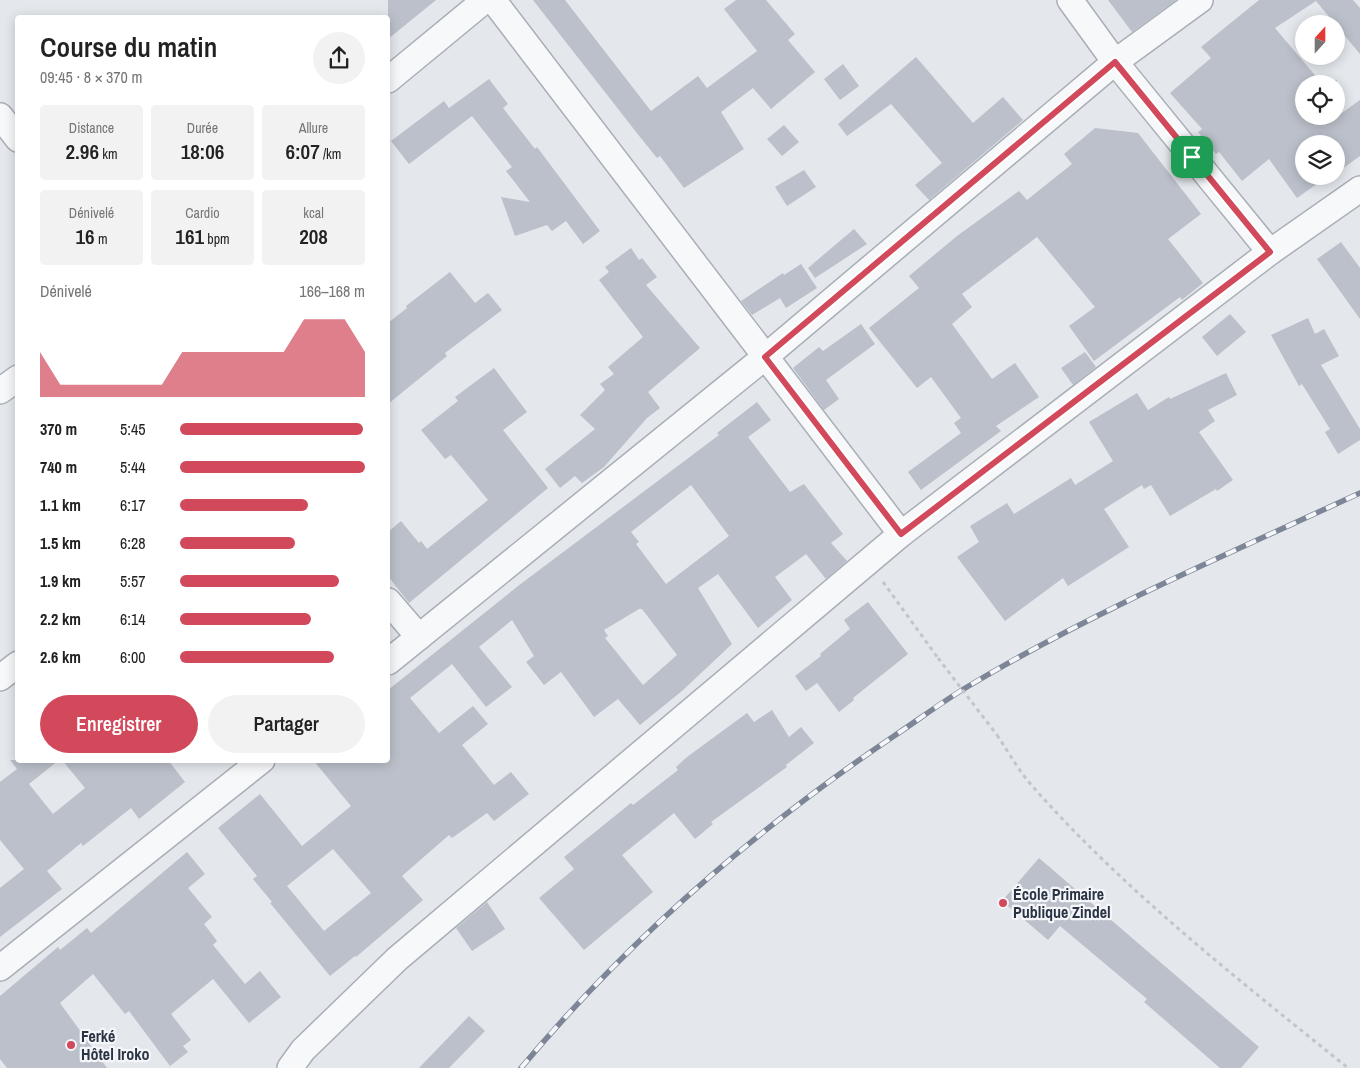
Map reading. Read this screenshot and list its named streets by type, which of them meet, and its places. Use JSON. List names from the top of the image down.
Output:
{
  "places": ["École Primaire Publique Zindel", "Ferké Hôtel Iroko"],
  "north": "top",
  "page": {
    "heading": ["Course du matin", "09:45 · 8 × 370 m"],
    "stats": [
      ["Distance", "2.96 km"],
      ["Durée", "18:06"],
      ["Allure", "6:07 /km"],
      ["Dénivelé", "16 m"],
      ["Cardio", "161 bpm"],
      ["kcal", "208"]
    ],
    "chart": ["Dénivelé", "166–168 m"],
    "list": [
      {
        "name": "370 m",
        "note": "5:45"
      },
      {
        "name": "740 m",
        "note": "5:44"
      },
      {
        "name": "1.1 km",
        "note": "6:17"
      },
      {
        "name": "1.5 km",
        "note": "6:28"
      },
      {
        "name": "1.9 km",
        "note": "5:57"
      },
      {
        "name": "2.2 km",
        "note": "6:14"
      },
      {
        "name": "2.6 km",
        "note": "6:00"
      }
    ],
    "buttons": ["Enregistrer", "Partager"]
  }
}
